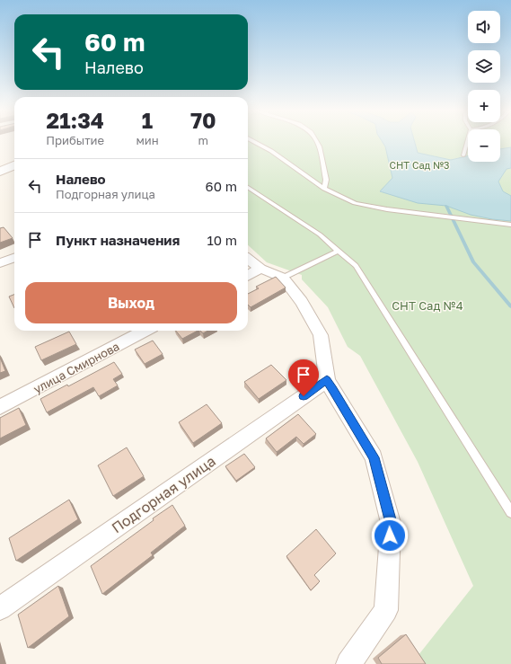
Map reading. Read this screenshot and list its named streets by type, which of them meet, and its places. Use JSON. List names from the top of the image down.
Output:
{
  "streets": {
    "street": ["улица Смирнова", "Подгорная улица"]
  },
  "parks": ["СНТ Сад №3", "СНТ Сад №4"],
  "page": {
    "map_buttons": ["+", "−"],
    "turn": ["60 m", "Налево"],
    "eta": [
      "21:34",
      "Прибытие",
      "1",
      "мин",
      "70",
      "m"
    ],
    "list": [
      {
        "name": "Налево",
        "note": "Подгорная улица",
        "value": "60 m"
      },
      {
        "name": "Пункт назначения",
        "value": "10 m"
      }
    ],
    "buttons": "Выход"
  }
}
